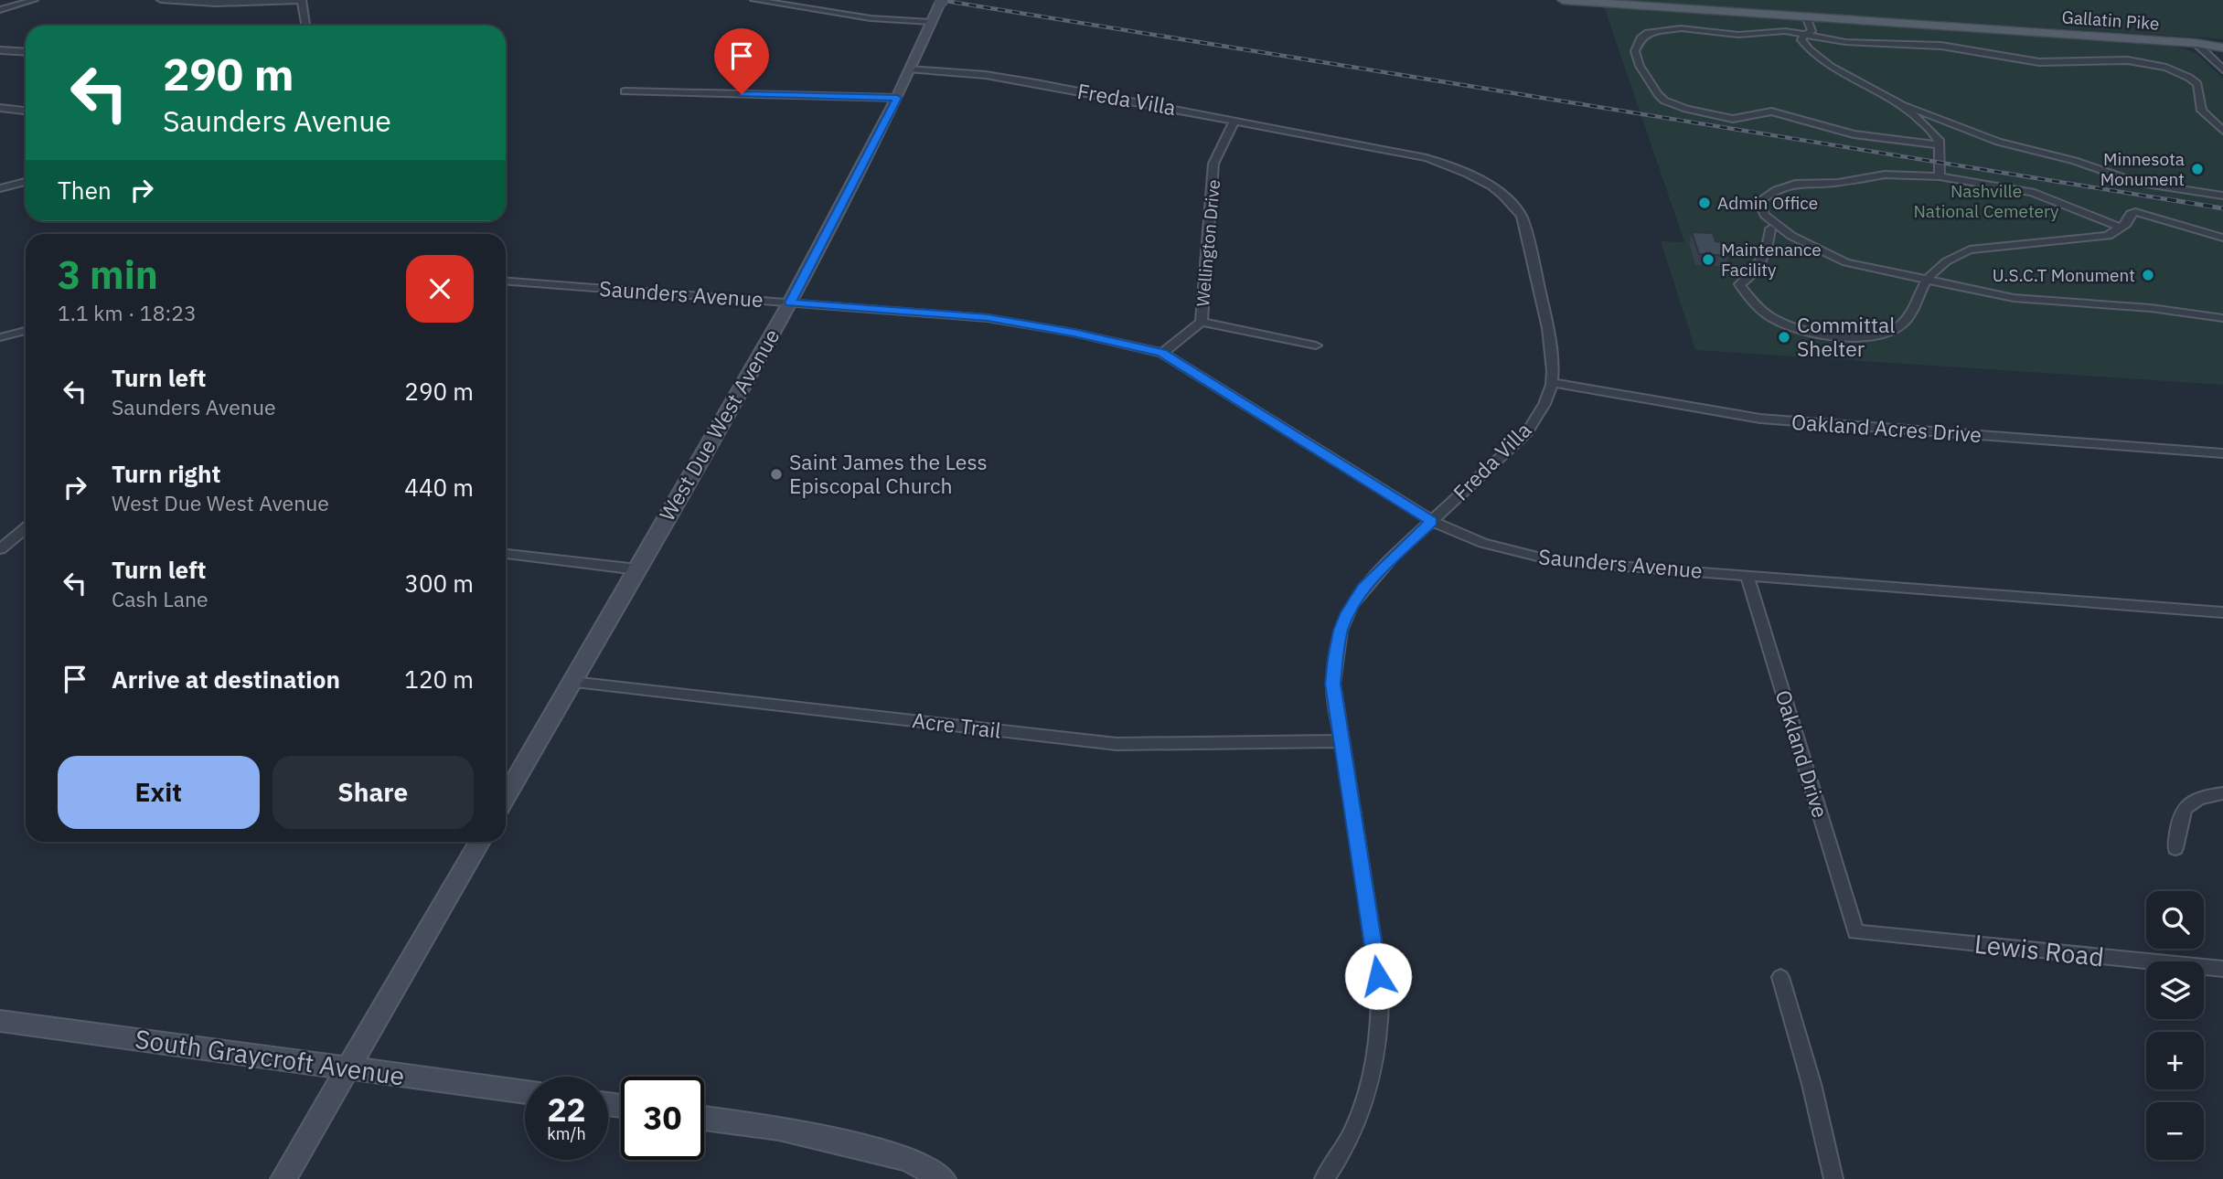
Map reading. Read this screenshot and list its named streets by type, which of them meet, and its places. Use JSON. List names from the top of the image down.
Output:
{
  "streets": {
    "main road": ["Gallatin Pike", "West Due West Avenue", "South Graycroft Avenue"],
    "street": [
      "Freda Villa",
      "Wellington Drive",
      "Saunders Avenue",
      "Oakland Acres Drive",
      "Acre Trail",
      "Oakland Drive",
      "Lewis Road"
    ]
  },
  "crossings": [
    ["Freda Villa", "Wellington Drive"],
    ["Freda Villa", "Saunders Avenue"],
    ["Freda Villa", "West Due West Avenue"],
    ["Freda Villa", "Oakland Acres Drive"],
    ["Freda Villa", "Acre Trail"],
    ["Wellington Drive", "Saunders Avenue"],
    ["Saunders Avenue", "West Due West Avenue"],
    ["Saunders Avenue", "Oakland Drive"],
    ["West Due West Avenue", "Acre Trail"],
    ["Oakland Drive", "Lewis Road"]
  ],
  "parks": ["Nashville National Cemetery"],
  "places": [
    "Minnesota Monument",
    "Admin Office",
    "Maintenance Facility",
    "U.S.C.T Monument",
    "Committal Shelter",
    "Saint James the Less Episcopal Church"
  ],
  "page": {
    "turn": ["290 m", "Saunders Avenue"],
    "then": "Then",
    "heading": ["3 min", "1.1 km · 18:23"],
    "list": [
      {
        "name": "Turn left",
        "note": "Saunders Avenue",
        "value": "290 m"
      },
      {
        "name": "Turn right",
        "note": "West Due West Avenue",
        "value": "440 m"
      },
      {
        "name": "Turn left",
        "note": "Cash Lane",
        "value": "300 m"
      },
      {
        "name": "Arrive at destination",
        "value": "120 m"
      }
    ],
    "buttons": ["Exit", "Share"],
    "map_buttons": ["+", "−"],
    "speed": "22 km/h",
    "limit": "30"
  }
}
